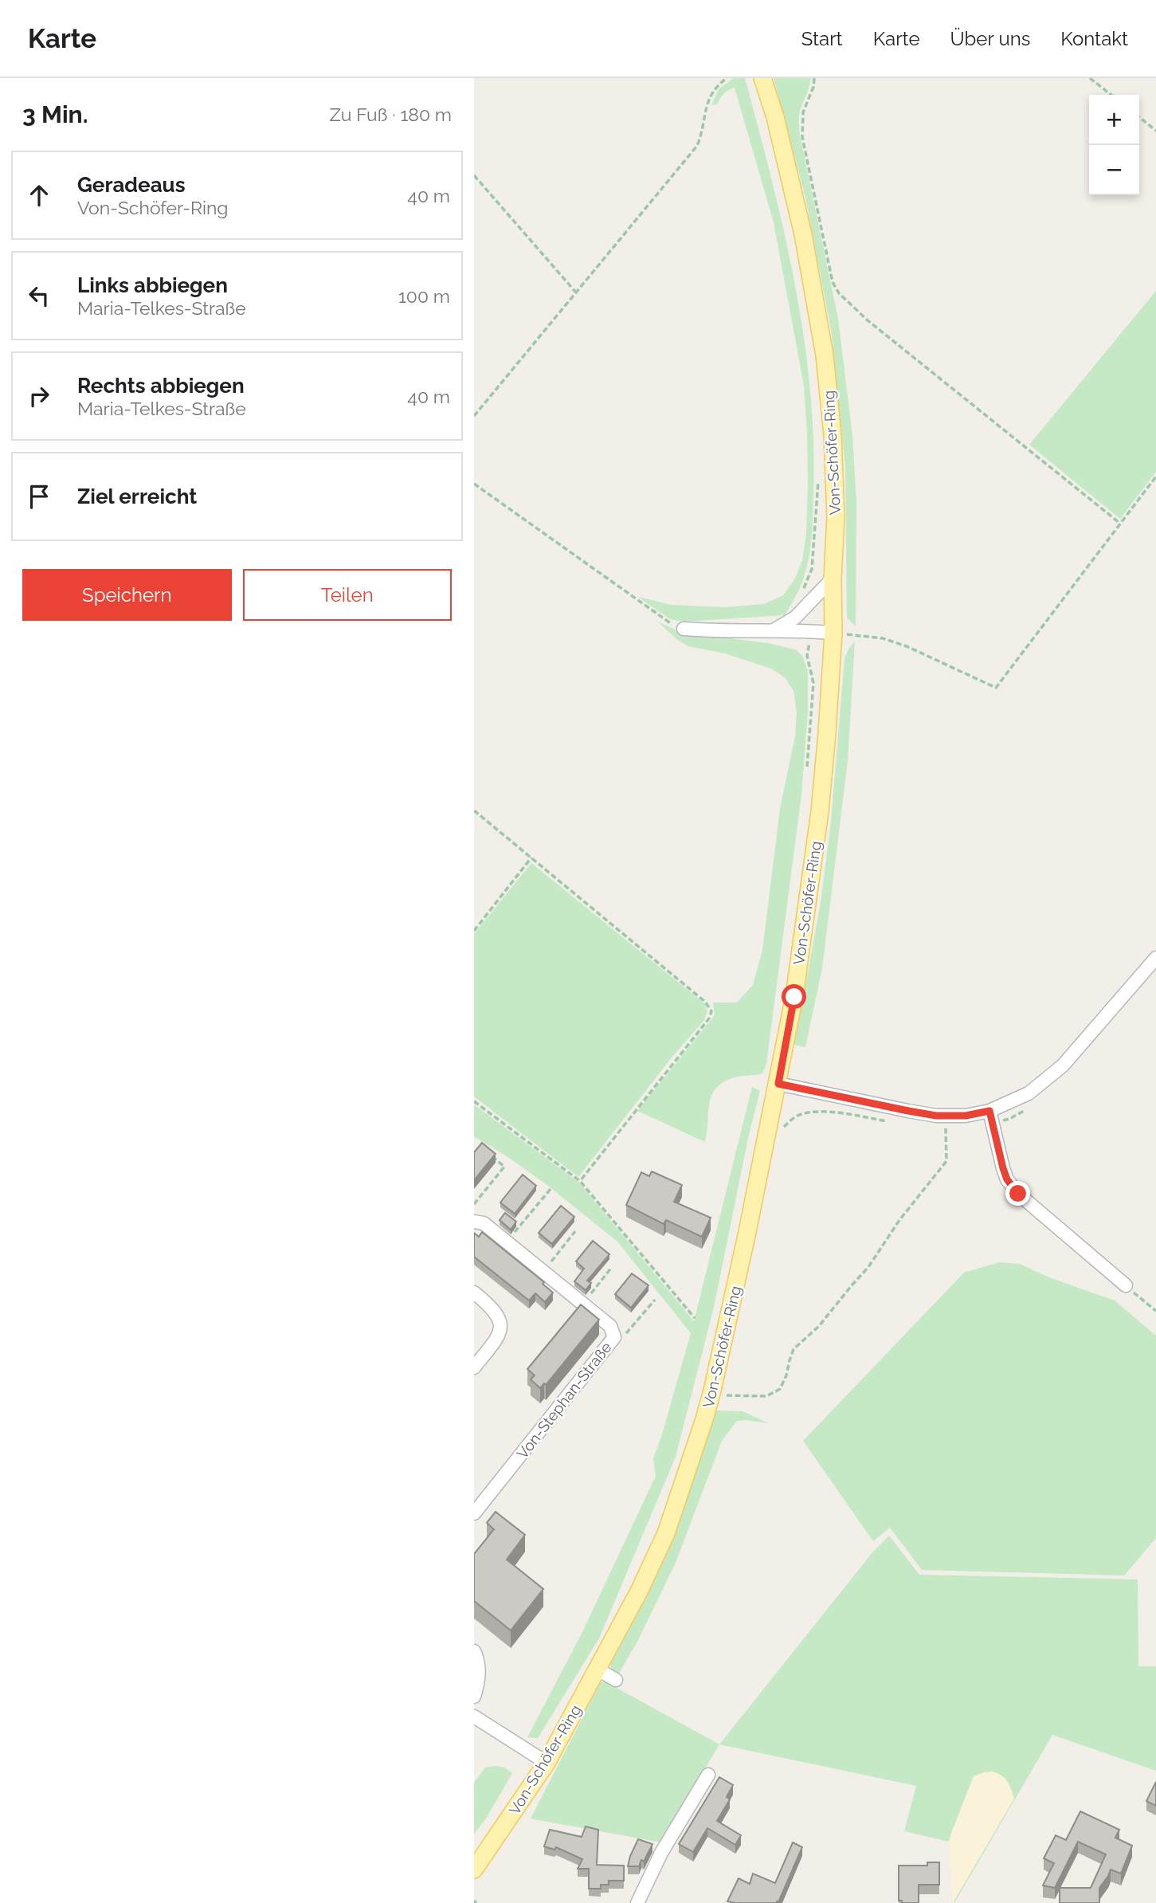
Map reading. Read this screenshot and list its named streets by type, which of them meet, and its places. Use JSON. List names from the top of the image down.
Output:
{
  "streets": {
    "main road": ["Von-Schöfer-Ring"],
    "street": ["Von-Stephan-Straße"]
  },
  "page": {
    "header": "Karte",
    "nav": [
      "Start",
      "Karte",
      "Über uns",
      "Kontakt"
    ],
    "heading": ["3 Min.", "Zu Fuß · 180 m"],
    "map_buttons": ["+", "−"],
    "list": [
      ["Geradeaus", "Von-Schöfer-Ring", "40 m"],
      ["Links abbiegen", "Maria-Telkes-Straße", "100 m"],
      ["Rechts abbiegen", "Maria-Telkes-Straße", "40 m"],
      "Ziel erreicht"
    ],
    "buttons": ["Speichern", "Teilen"]
  }
}
